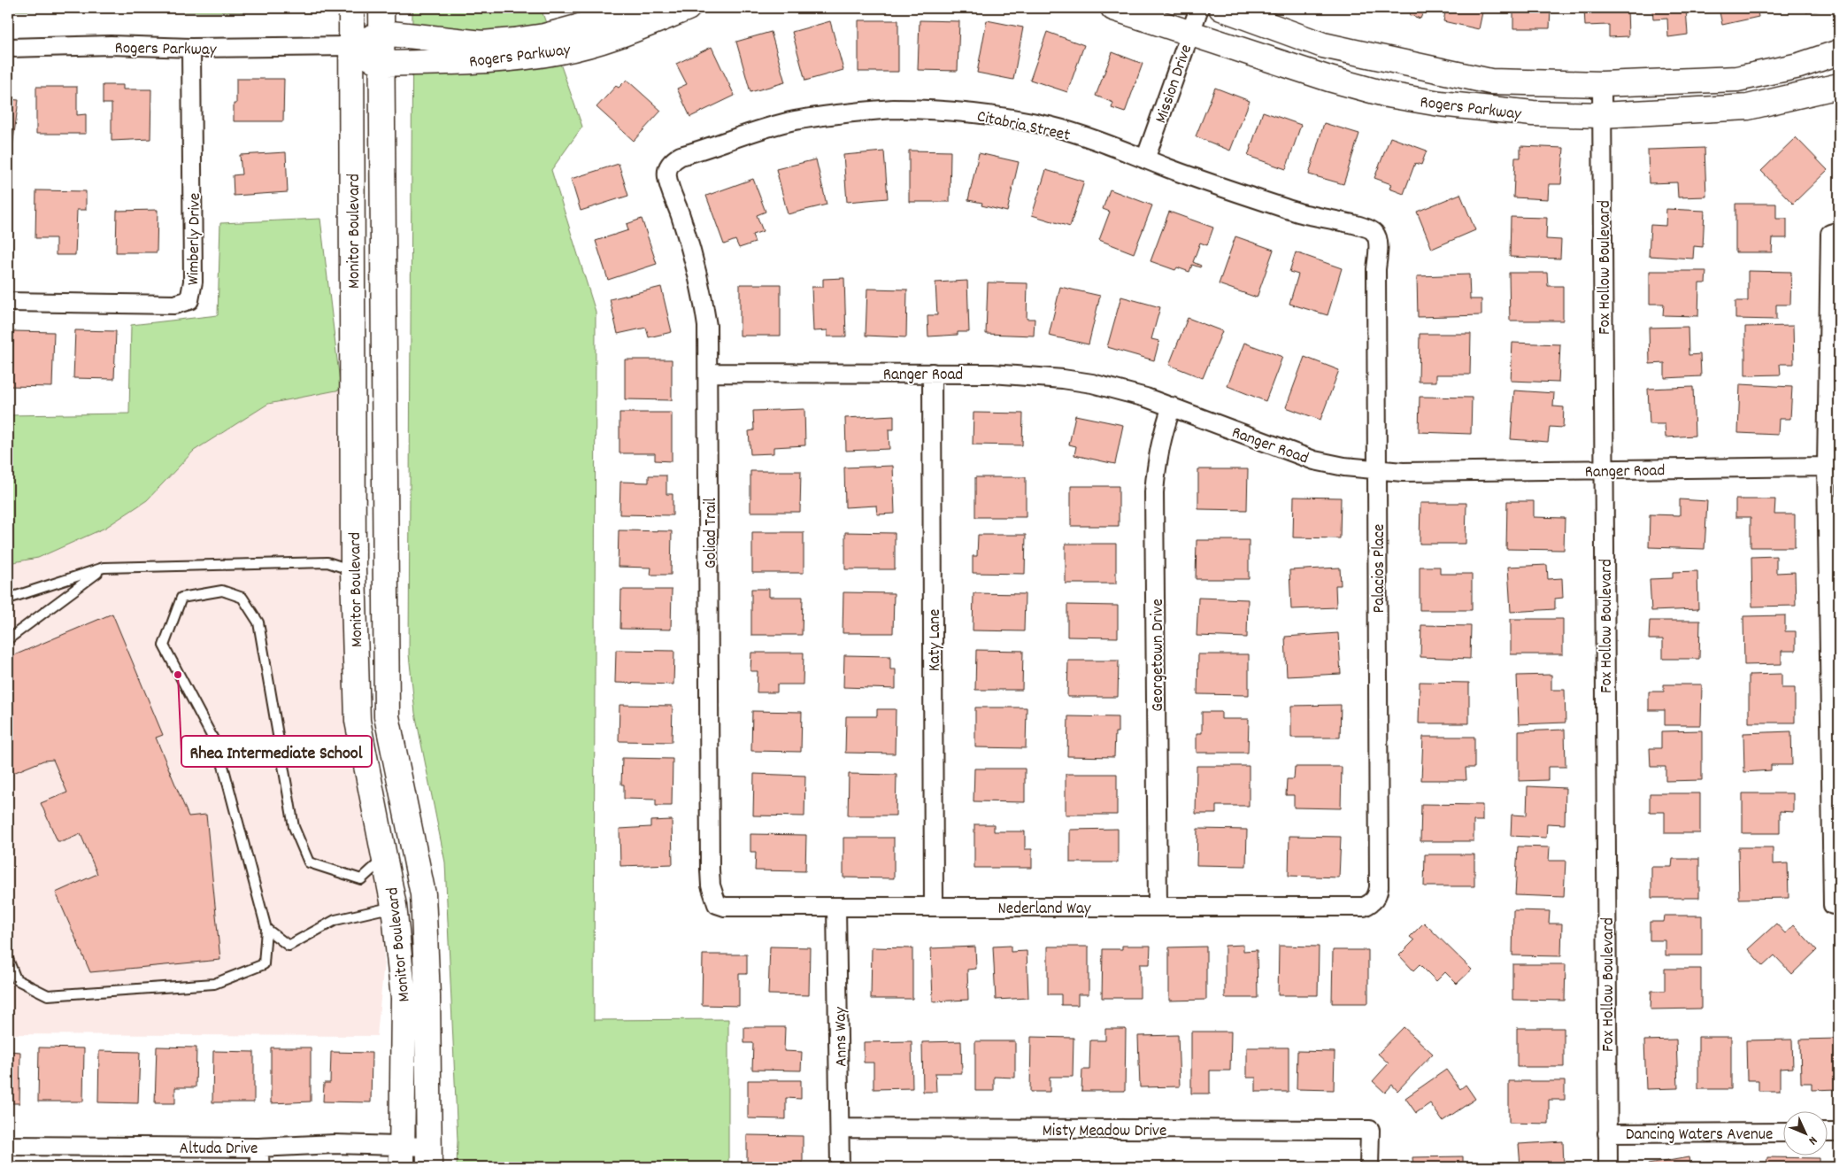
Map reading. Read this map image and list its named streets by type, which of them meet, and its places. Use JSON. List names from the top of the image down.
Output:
{
  "streets": {
    "street": [
      "Rogers Parkway",
      "Mission Drive",
      "Citabria Street",
      "Monitor Boulevard",
      "Wimberly Drive",
      "Fox Hollow Boulevard",
      "Ranger Road",
      "Goliad Trail",
      "Palacios Place",
      "Katy Lane",
      "Georgetown Drive",
      "Nederland Way",
      "Anns Way",
      "Misty Meadow Drive",
      "Dancing Waters Avenue",
      "Altuda Drive"
    ]
  },
  "crossings": [
    ["Rogers Parkway", "Mission Drive"],
    ["Rogers Parkway", "Monitor Boulevard"],
    ["Rogers Parkway", "Wimberly Drive"],
    ["Rogers Parkway", "Fox Hollow Boulevard"],
    ["Mission Drive", "Citabria Street"],
    ["Citabria Street", "Goliad Trail"],
    ["Citabria Street", "Palacios Place"],
    ["Monitor Boulevard", "Altuda Drive"],
    ["Fox Hollow Boulevard", "Ranger Road"],
    ["Fox Hollow Boulevard", "Dancing Waters Avenue"],
    ["Ranger Road", "Goliad Trail"],
    ["Ranger Road", "Palacios Place"],
    ["Ranger Road", "Katy Lane"],
    ["Ranger Road", "Georgetown Drive"],
    ["Goliad Trail", "Nederland Way"],
    ["Palacios Place", "Nederland Way"],
    ["Katy Lane", "Nederland Way"],
    ["Georgetown Drive", "Nederland Way"],
    ["Nederland Way", "Anns Way"],
    ["Anns Way", "Misty Meadow Drive"]
  ],
  "places": ["Rhea Intermediate School"],
  "north": "bottom right"
}
